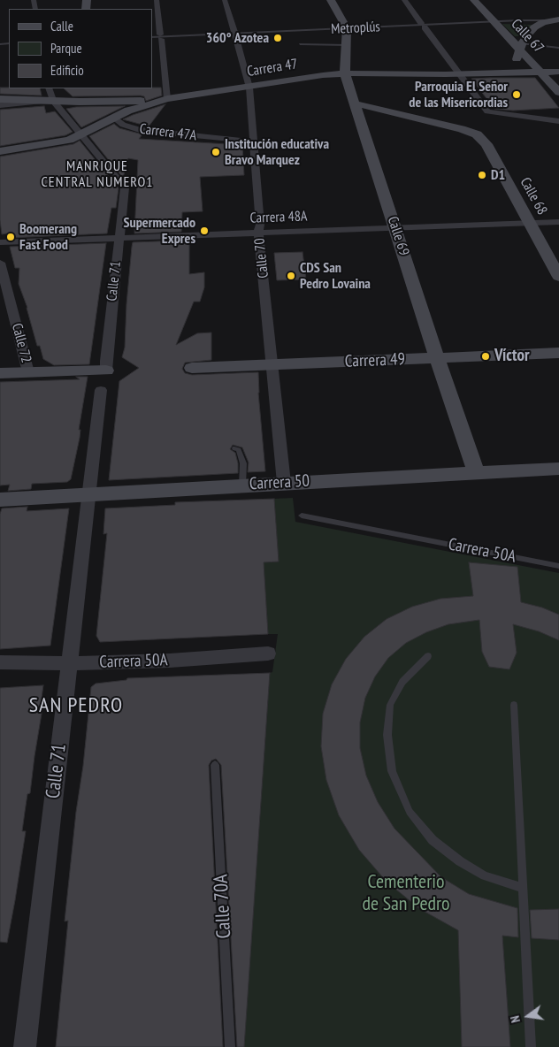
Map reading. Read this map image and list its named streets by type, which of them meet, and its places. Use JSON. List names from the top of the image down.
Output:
{
  "streets": {
    "street": [
      "Calle 67",
      "Carrera 47",
      "Carrera 47A",
      "Calle 68",
      "Carrera 48A",
      "Calle 69",
      "Calle 70",
      "Calle 71",
      "Calle 72",
      "Carrera 49",
      "Carrera 50",
      "Carrera 50A"
    ],
    "lane": ["Metroplús", "Calle 70A"]
  },
  "crossings": [
    ["Metroplús", "Calle 67"],
    ["Metroplús", "Calle 69"],
    ["Calle 67", "Carrera 47"],
    ["Carrera 47", "Carrera 47A"],
    ["Carrera 47", "Calle 69"],
    ["Carrera 47", "Calle 70"],
    ["Carrera 47", "Calle 71"],
    ["Carrera 47A", "Calle 70"],
    ["Calle 68", "Carrera 48A"],
    ["Calle 68", "Calle 69"],
    ["Carrera 48A", "Calle 69"],
    ["Carrera 48A", "Calle 70"],
    ["Carrera 48A", "Calle 71"],
    ["Calle 69", "Carrera 49"],
    ["Calle 69", "Carrera 50"],
    ["Calle 70", "Carrera 49"],
    ["Calle 70", "Carrera 50"],
    ["Calle 71", "Carrera 50"],
    ["Calle 71", "Carrera 50A"]
  ],
  "districts": ["MANRIQUE CENTRAL NUMERO1", "SAN PEDRO"],
  "parks": ["Cementerio de San Pedro"],
  "places": [
    "360° Azotea",
    "Parroquia El Señor de las Misericordias",
    "Institución educativa Bravo Marquez",
    "D1",
    "Supermercado Expres",
    "Boomerang Fast Food",
    "CDS San Pedro Lovaina",
    "Víctor"
  ],
  "legend": ["Calle", "Parque", "Edificio"],
  "north": "left"
}
